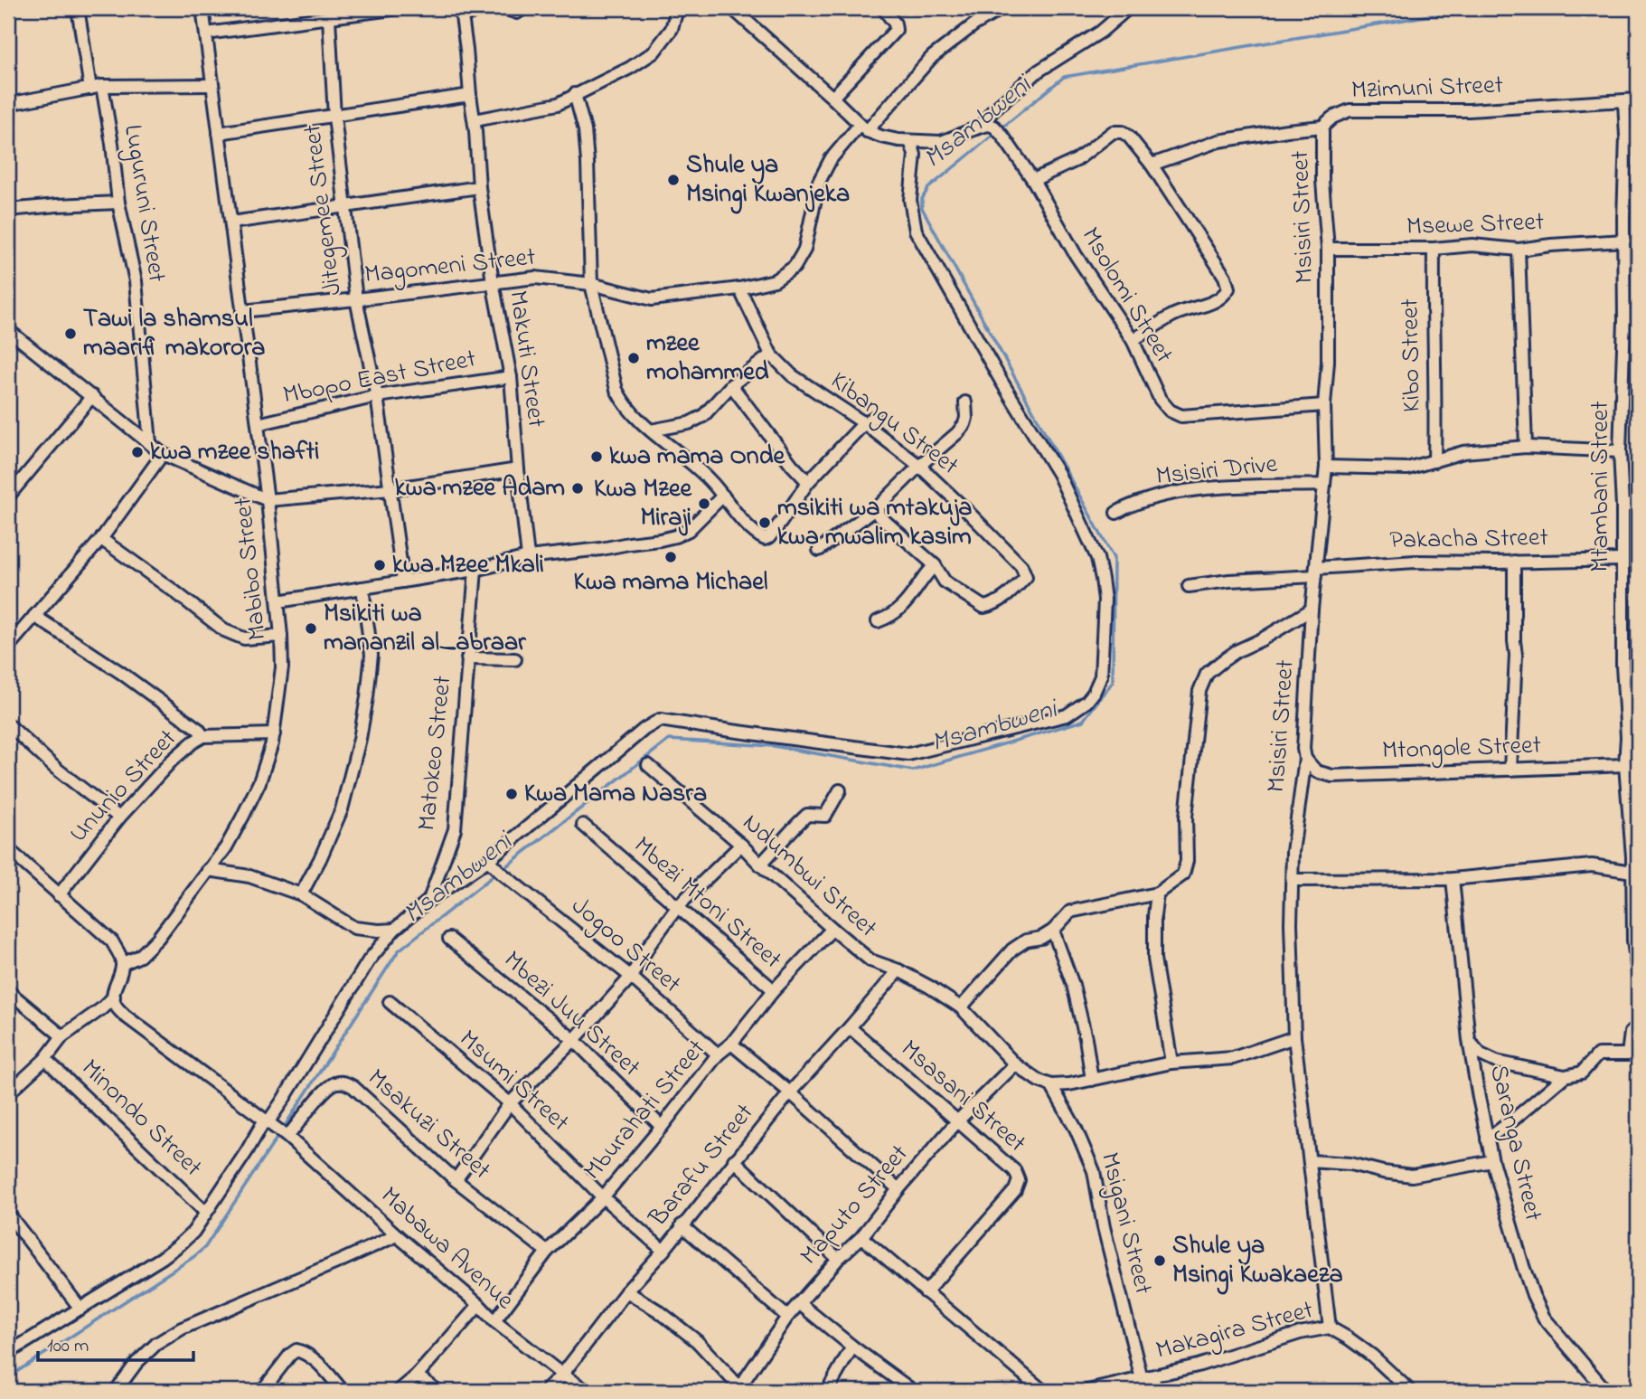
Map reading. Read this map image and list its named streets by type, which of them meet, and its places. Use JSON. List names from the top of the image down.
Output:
{
  "streets": {
    "street": [
      "Mzimuni Street",
      "Luguruni Street",
      "Jitegemee Street",
      "Msisiri Street",
      "Msewe Street",
      "Magomeni Street",
      "Msolomi Street",
      "Kibo Street",
      "Makuti Street",
      "Mbopo East Street",
      "Kibangu Street",
      "Msisiri Drive",
      "Mtambani Street",
      "Pakacha Street",
      "Mabibo Street",
      "Mtongole Street",
      "Matokeo Street",
      "Ununio Street",
      "Ndumbwi Street",
      "Mbezi Mtoni Street",
      "Jogoo Street",
      "Mbezi Juu Street",
      "Msumi Street",
      "Msasani Street",
      "Mburahati Street",
      "Minondo Street",
      "Msakuzi Street",
      "Saranga Street",
      "Barafu Street",
      "Maputo Street",
      "Msigani Street",
      "Mabawa Avenue",
      "Makagira Street"
    ]
  },
  "crossings": [
    ["Mzimuni Street", "Msisiri Street"],
    ["Mzimuni Street", "Mtambani Street"],
    ["Jitegemee Street", "Magomeni Street"],
    ["Jitegemee Street", "Mbopo East Street"],
    ["Msisiri Street", "Msewe Street"],
    ["Msisiri Street", "Msolomi Street"],
    ["Msisiri Street", "Msisiri Drive"],
    ["Msisiri Street", "Pakacha Street"],
    ["Msisiri Street", "Mtongole Street"],
    ["Msisiri Street", "Makagira Street"],
    ["Msewe Street", "Kibo Street"],
    ["Msewe Street", "Mtambani Street"],
    ["Magomeni Street", "Makuti Street"],
    ["Magomeni Street", "Kibangu Street"],
    ["Magomeni Street", "Mabibo Street"],
    ["Makuti Street", "Mbopo East Street"],
    ["Mbopo East Street", "Mabibo Street"],
    ["Mtambani Street", "Pakacha Street"],
    ["Mtambani Street", "Mtongole Street"],
    ["Mabibo Street", "Ununio Street"],
    ["Ndumbwi Street", "Mburahati Street"],
    ["Ndumbwi Street", "Barafu Street"],
    ["Ndumbwi Street", "Maputo Street"],
    ["Ndumbwi Street", "Msigani Street"],
    ["Mbezi Mtoni Street", "Mburahati Street"],
    ["Jogoo Street", "Mburahati Street"],
    ["Mbezi Juu Street", "Mburahati Street"],
    ["Msumi Street", "Mburahati Street"],
    ["Msumi Street", "Barafu Street"],
    ["Msasani Street", "Barafu Street"],
    ["Msasani Street", "Maputo Street"],
    ["Mburahati Street", "Msakuzi Street"],
    ["Mburahati Street", "Mabawa Avenue"],
    ["Msakuzi Street", "Mabawa Avenue"],
    ["Barafu Street", "Mabawa Avenue"],
    ["Msigani Street", "Makagira Street"]
  ],
  "water": ["Msambweni"],
  "places": [
    "Shule ya Msingi Kwanjeka",
    "Tawi la shamsul maarifi makorora",
    "mzee mohammed",
    "kwa mzee shafti",
    "kwa mama Onde",
    "kwa mzee Adam",
    "Kwa Mzee Miraji",
    "msikiti wa mtakuja kwa mwalim kasim",
    "Kwa mama Michael",
    "kwa Mzee Mkali",
    "Msikiti wa mananzil al_abraar",
    "Kwa Mama Nasra",
    "Shule ya Msingi Kwakaeza"
  ],
  "scale_bar": "100 m"
}
